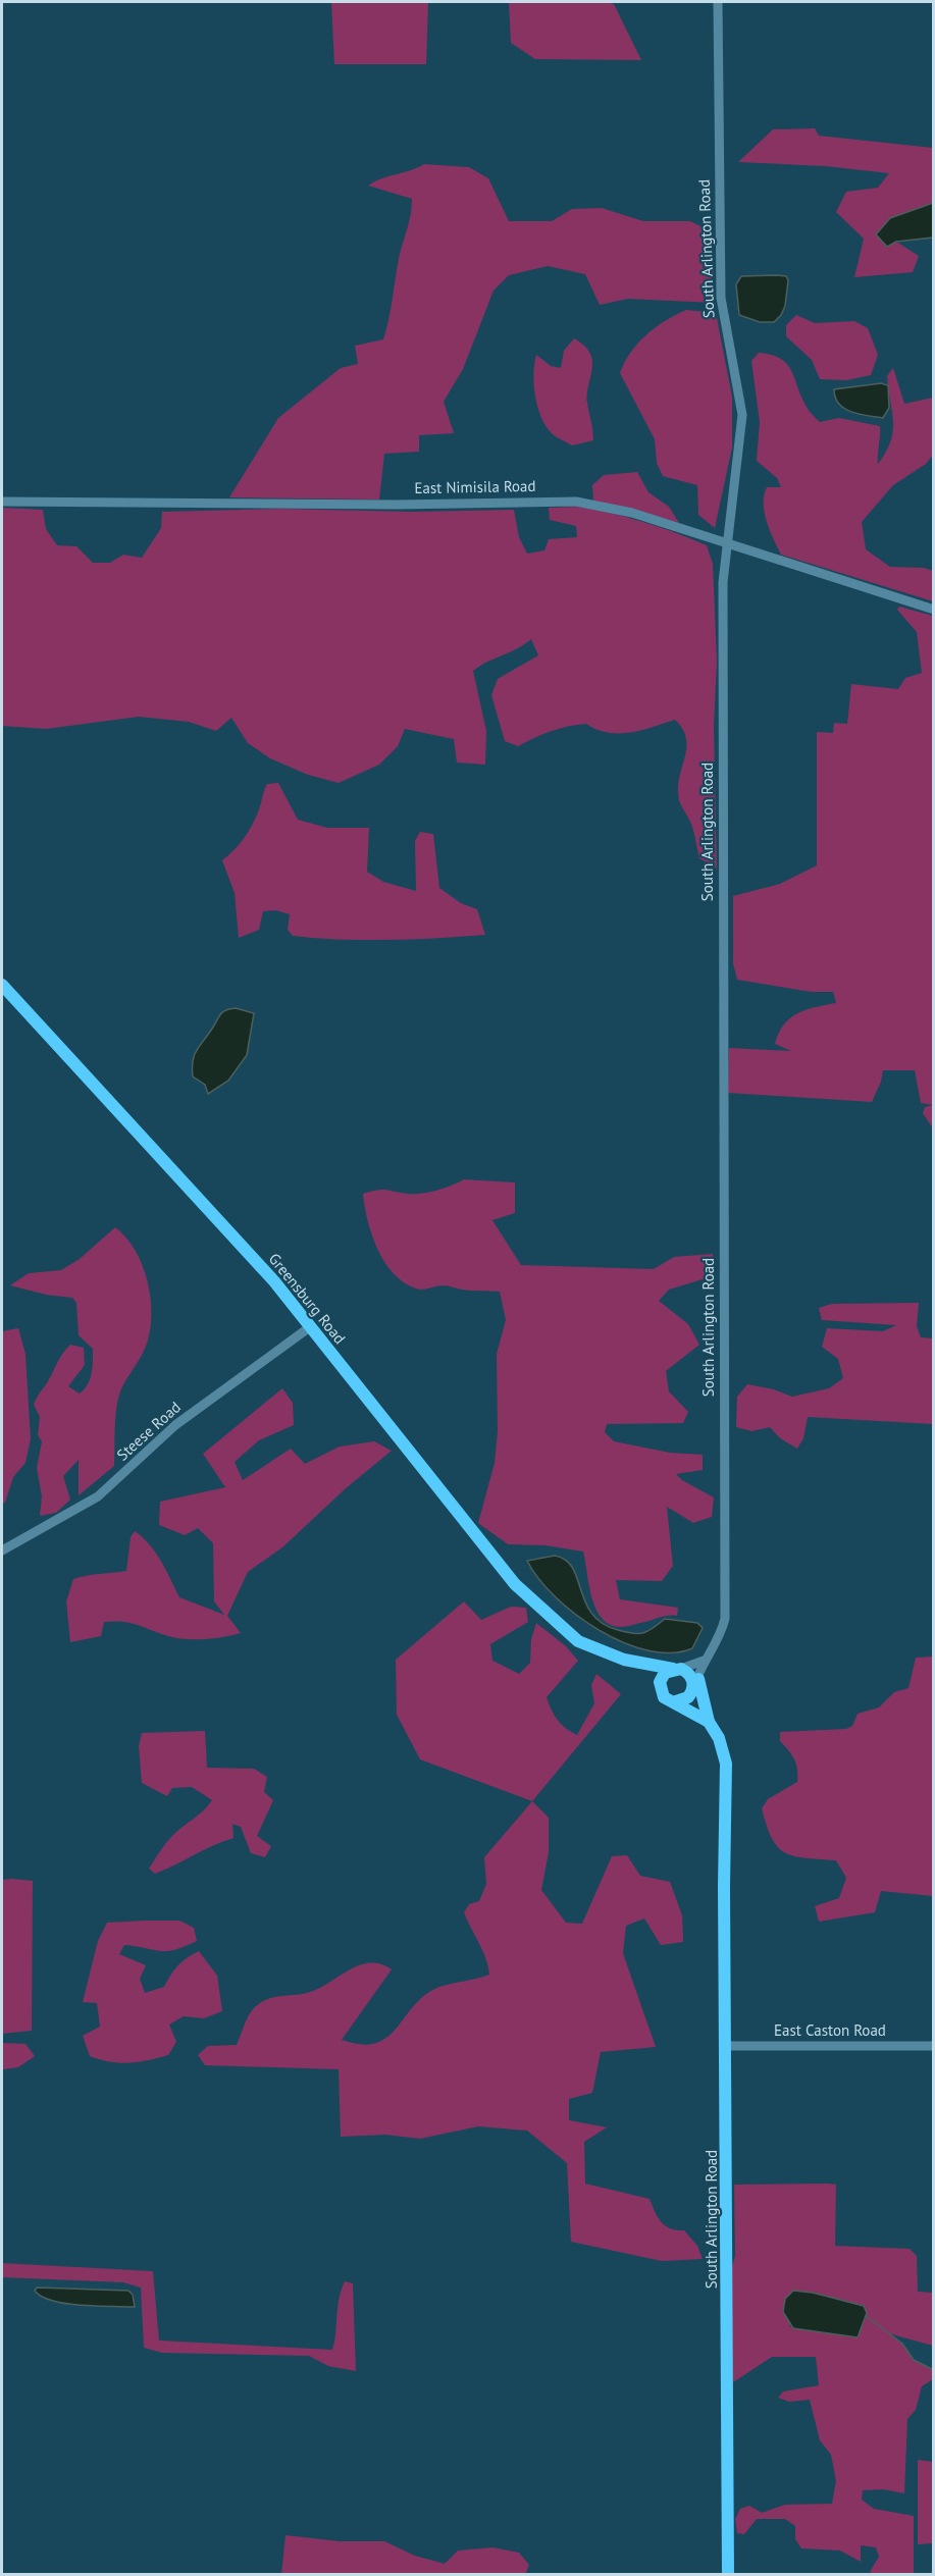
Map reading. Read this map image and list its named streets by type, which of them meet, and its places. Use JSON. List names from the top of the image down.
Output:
{
  "streets": {
    "main road": ["South Arlington Road", "Greensburg Road"],
    "street": ["East Nimisila Road", "Steese Road", "East Caston Road"]
  },
  "crossings": [
    ["South Arlington Road", "East Nimisila Road"],
    ["South Arlington Road", "East Caston Road"],
    ["Greensburg Road", "Steese Road"]
  ]
}
